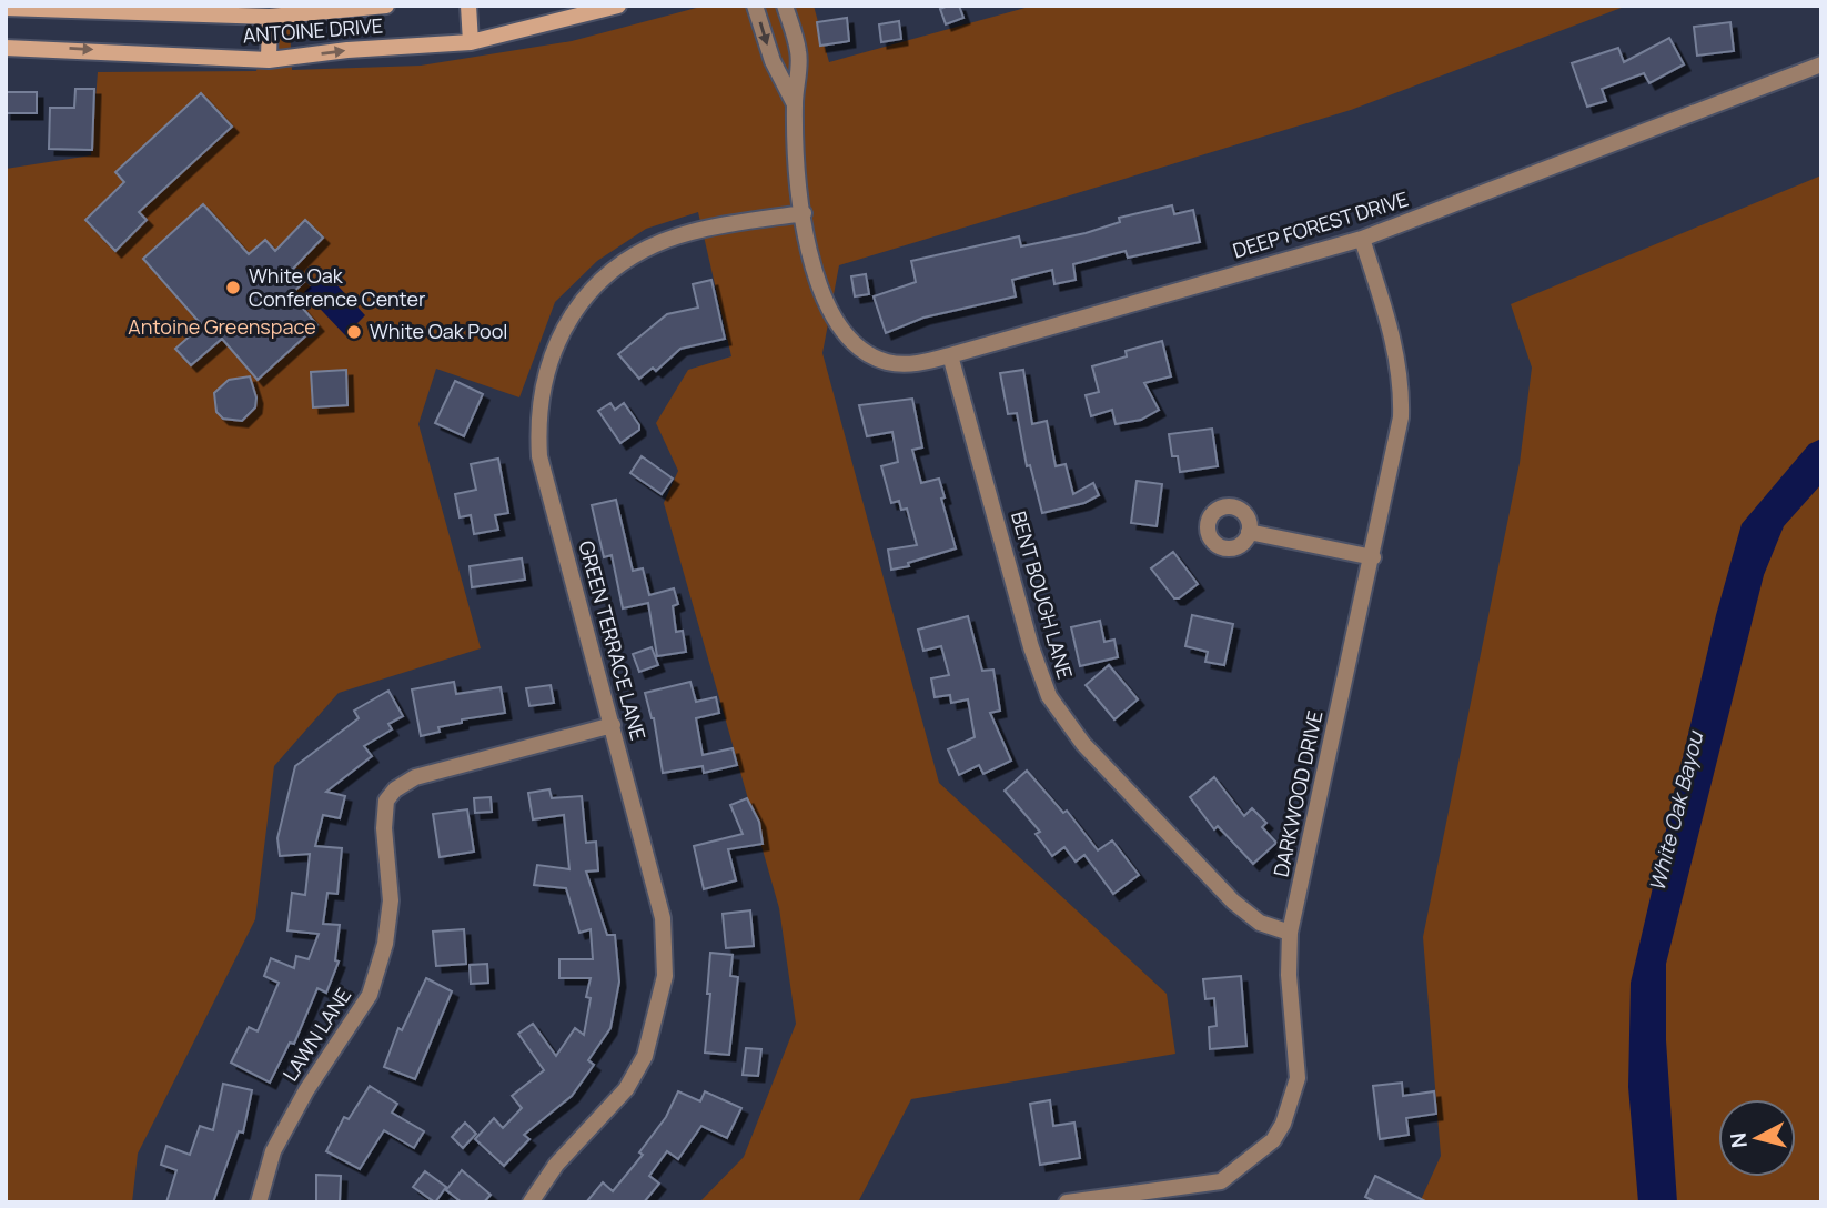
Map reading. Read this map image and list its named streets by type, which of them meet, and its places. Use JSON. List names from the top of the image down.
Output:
{
  "streets": {
    "main road": ["ANTOINE DRIVE"],
    "street": [
      "DEEP FOREST DRIVE",
      "BENT BOUGH LANE",
      "GREEN TERRACE LANE",
      "DARKWOOD DRIVE",
      "LAWN LANE"
    ]
  },
  "crossings": [
    ["DEEP FOREST DRIVE", "BENT BOUGH LANE"],
    ["DEEP FOREST DRIVE", "GREEN TERRACE LANE"],
    ["DEEP FOREST DRIVE", "DARKWOOD DRIVE"],
    ["BENT BOUGH LANE", "DARKWOOD DRIVE"],
    ["GREEN TERRACE LANE", "LAWN LANE"]
  ],
  "water": ["White Oak Bayou"],
  "parks": ["Antoine Greenspace"],
  "places": ["White Oak Conference Center", "White Oak Pool"],
  "north": "left"
}
